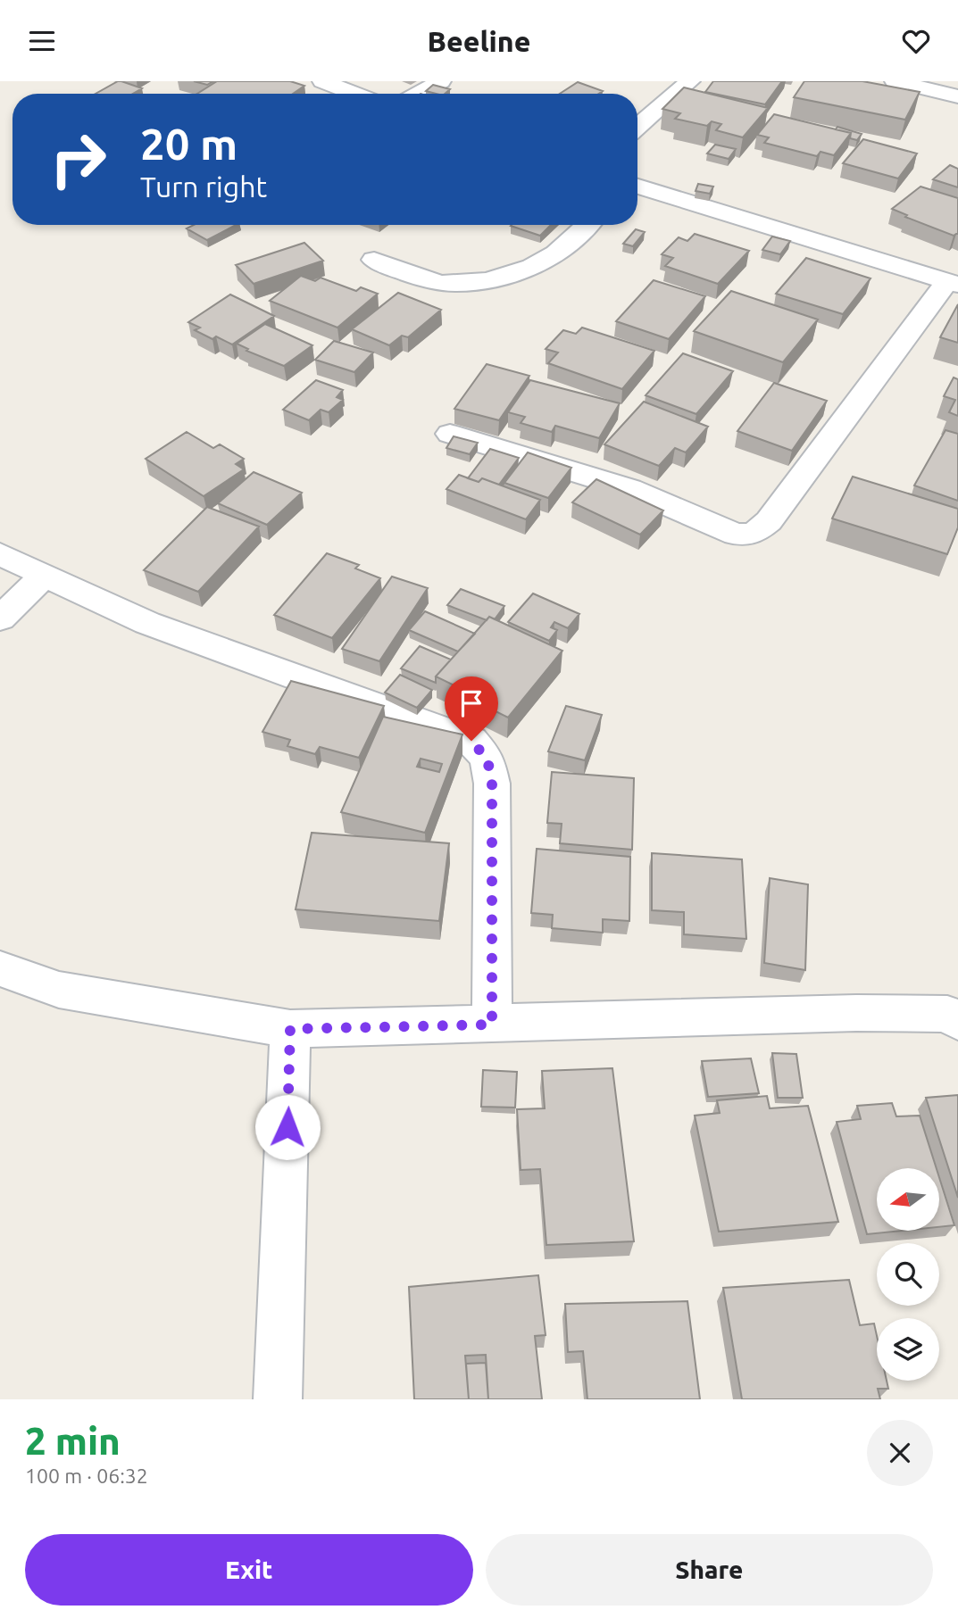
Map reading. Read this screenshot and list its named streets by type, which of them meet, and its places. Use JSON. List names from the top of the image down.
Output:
{
  "north": "left",
  "page": {
    "header": "Beeline",
    "turn": ["20 m", "Turn right"],
    "heading": ["2 min", "100 m · 06:32"],
    "buttons": ["Exit", "Share"]
  }
}
